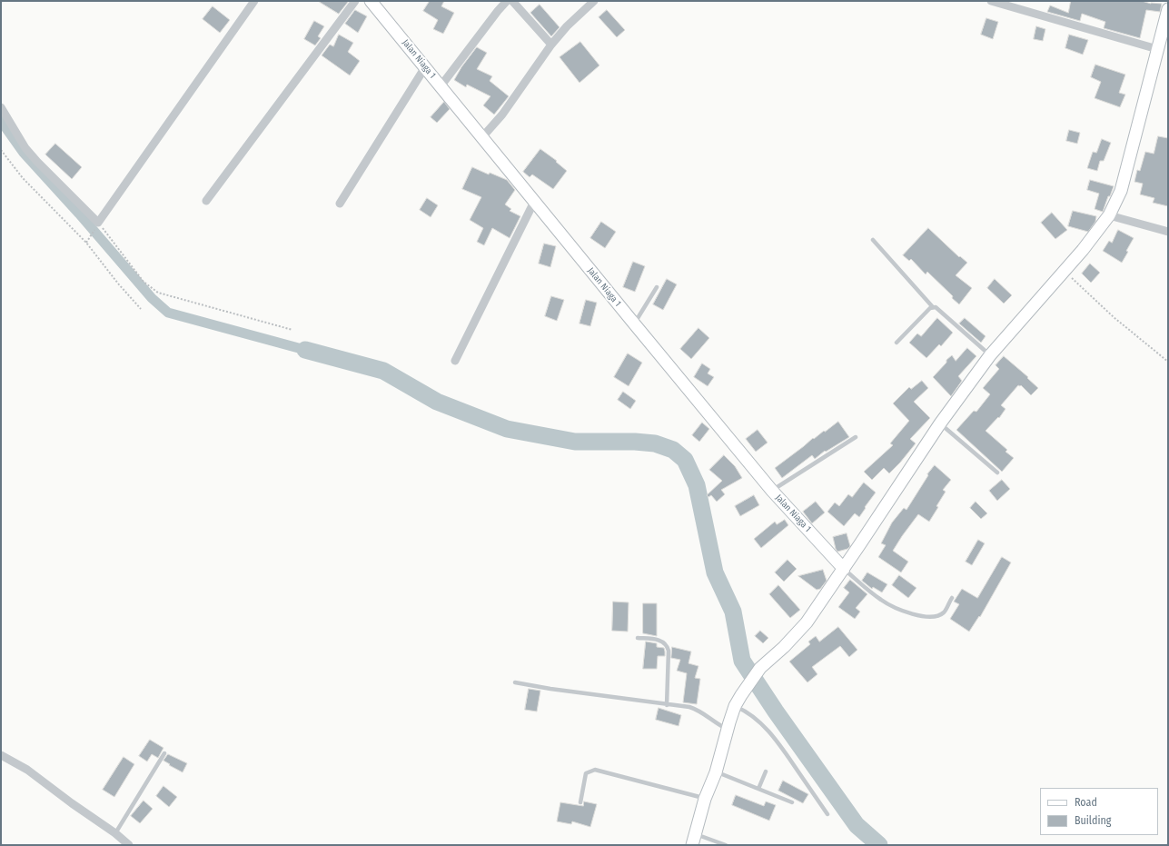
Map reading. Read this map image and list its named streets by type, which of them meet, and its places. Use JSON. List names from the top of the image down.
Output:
{
  "streets": {
    "street": ["Jalan Niaga 1"]
  },
  "legend": ["Road", "Building"]
}
